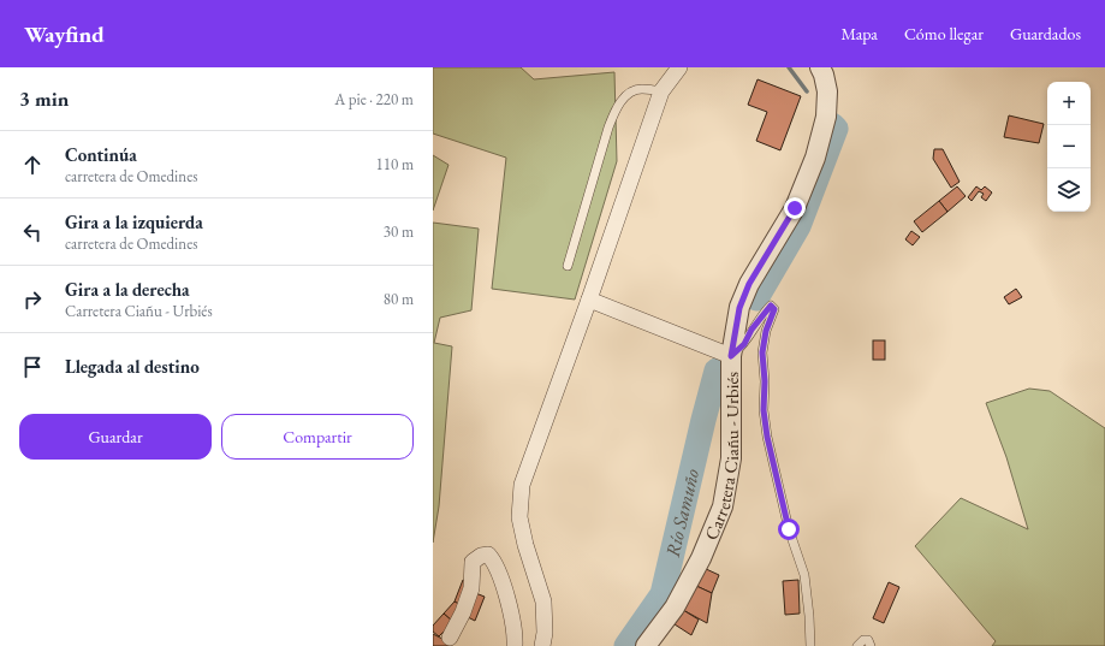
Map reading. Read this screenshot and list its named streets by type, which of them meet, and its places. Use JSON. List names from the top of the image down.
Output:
{
  "streets": {
    "street": ["Carretera Ciañu - Urbiés"]
  },
  "water": ["Río Samuño"],
  "page": {
    "header": "Wayfind",
    "nav": ["Mapa", "Cómo llegar", "Guardados"],
    "heading": ["3 min", "A pie · 220 m"],
    "map_buttons": ["+", "−"],
    "list": [
      ["Continúa", "carretera de Omedines", "110 m"],
      ["Gira a la izquierda", "carretera de Omedines", "30 m"],
      ["Gira a la derecha", "Carretera Ciañu - Urbiés", "80 m"],
      "Llegada al destino"
    ],
    "buttons": ["Guardar", "Compartir"]
  }
}
